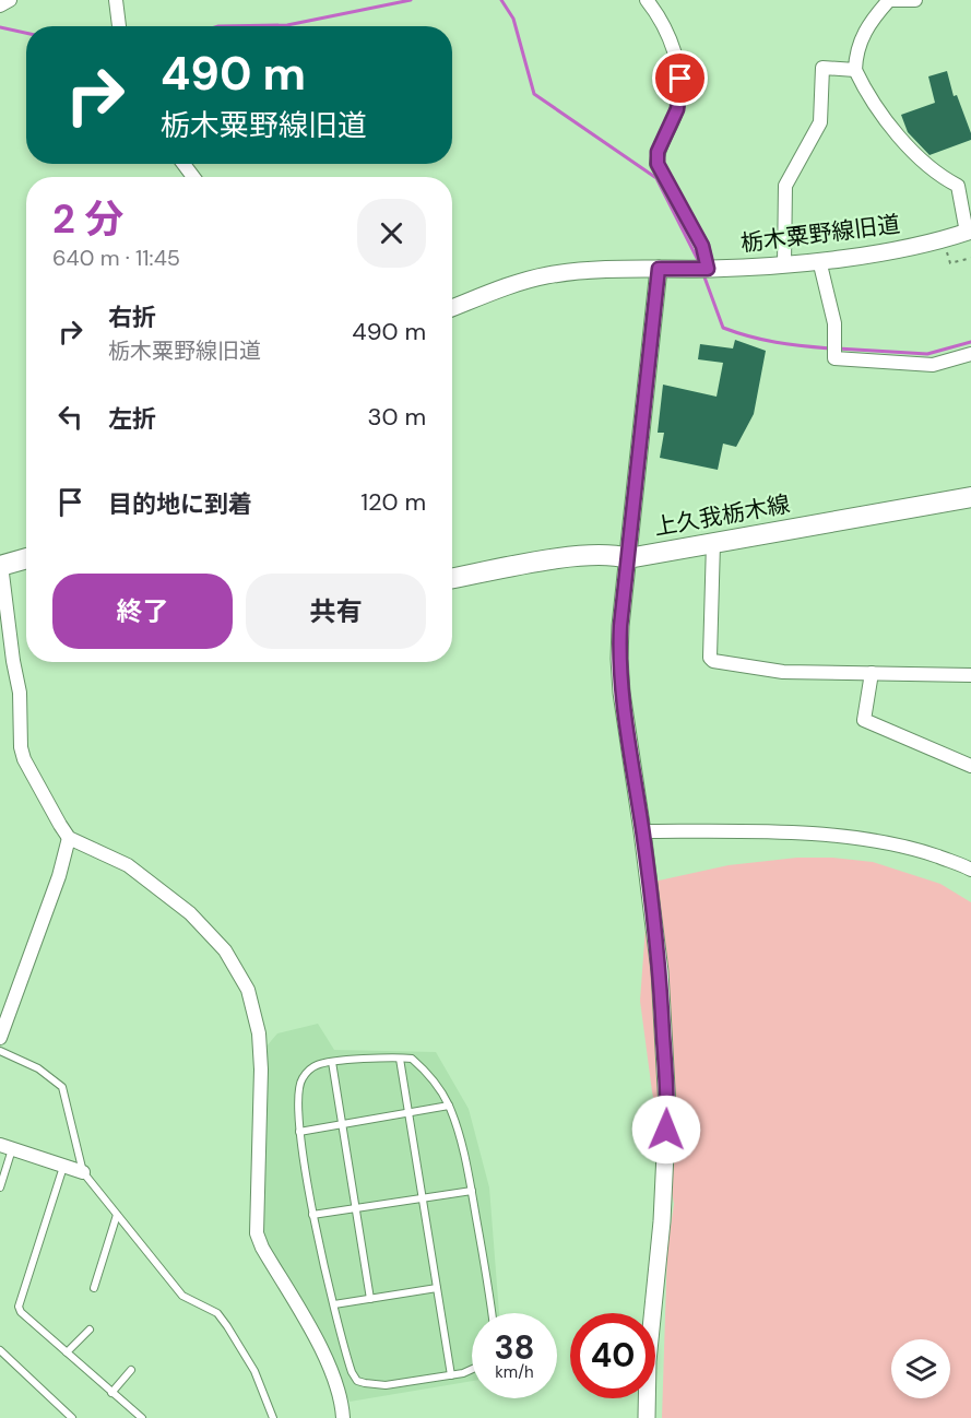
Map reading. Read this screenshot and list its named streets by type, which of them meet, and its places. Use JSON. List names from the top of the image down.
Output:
{
  "streets": {
    "main road": ["上久我栃木線"],
    "street": ["栃木粟野線旧道"]
  },
  "page": {
    "turn": ["490 m", "栃木粟野線旧道"],
    "heading": ["2 分", "640 m · 11:45"],
    "list": [
      {
        "name": "右折",
        "note": "栃木粟野線旧道",
        "value": "490 m"
      },
      {
        "name": "左折",
        "value": "30 m"
      },
      {
        "name": "目的地に到着",
        "value": "120 m"
      }
    ],
    "buttons": ["終了", "共有"],
    "speed": "38 km/h",
    "limit": "40"
  }
}
